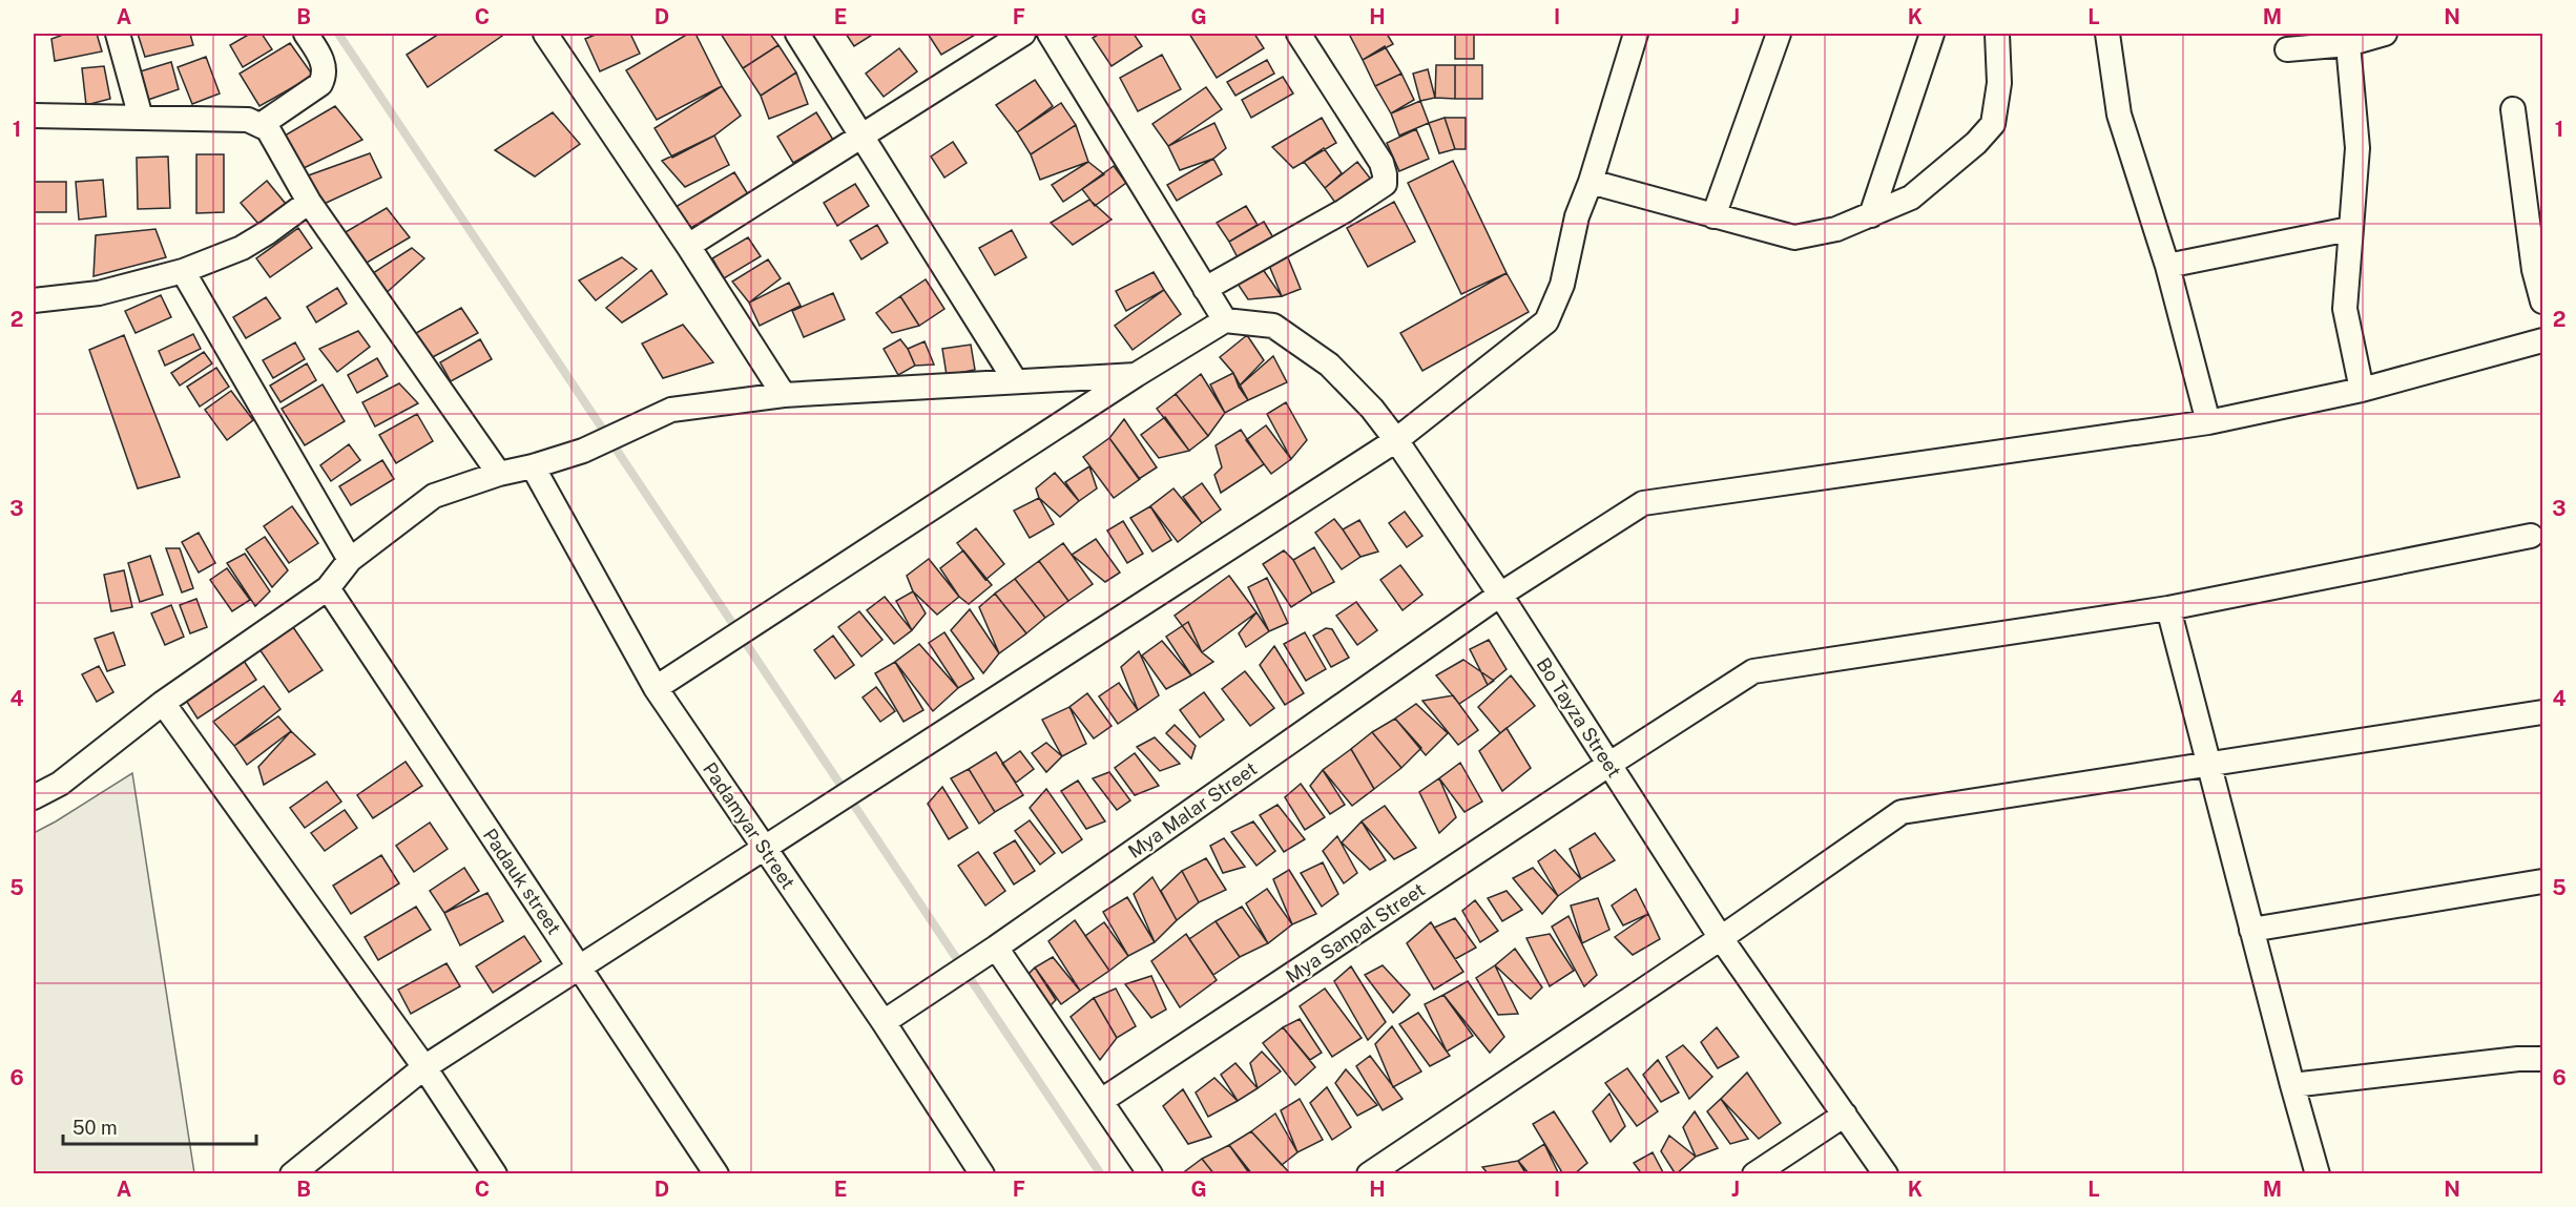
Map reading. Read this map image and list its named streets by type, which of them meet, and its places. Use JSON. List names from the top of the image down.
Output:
{
  "streets": {
    "street": [
      "Bo Tayza Street",
      "Mya Malar Street",
      "Padamyar Street",
      "Padauk street",
      "Mya Sanpal Street"
    ]
  },
  "crossings": [
    ["Bo Tayza Street", "Mya Malar Street"],
    ["Bo Tayza Street", "Mya Sanpal Street"],
    ["Mya Malar Street", "Padamyar Street"]
  ],
  "scale_bar": "50 m",
  "grid": {
    "columns": [
      "A",
      "B",
      "C",
      "D",
      "E",
      "F",
      "G",
      "H",
      "I",
      "J",
      "K",
      "L",
      "M",
      "N"
    ],
    "rows": [
      "1",
      "2",
      "3",
      "4",
      "5",
      "6"
    ]
  }
}
